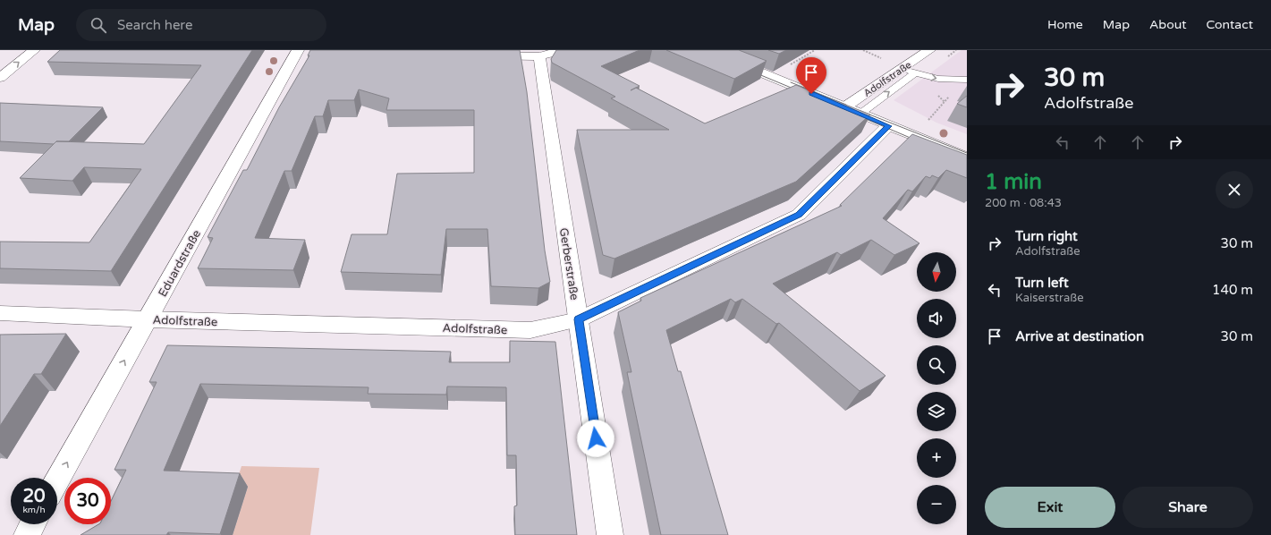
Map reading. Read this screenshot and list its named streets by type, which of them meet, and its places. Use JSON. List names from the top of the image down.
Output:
{
  "streets": {
    "street": ["Adolfstraße", "Eduardstraße", "Gerberstraße"]
  },
  "crossings": [
    ["Adolfstraße", "Eduardstraße"],
    ["Adolfstraße", "Gerberstraße"]
  ],
  "one_way": ["Eduardstraße"],
  "north": "bottom",
  "page": {
    "header": "Map",
    "search": "Search here",
    "nav": [
      "Home",
      "Map",
      "About",
      "Contact"
    ],
    "turn": ["30 m", "Adolfstraße"],
    "heading": ["1 min", "200 m · 08:43"],
    "list": [
      {
        "name": "Turn right",
        "note": "Adolfstraße",
        "value": "30 m"
      },
      {
        "name": "Turn left",
        "note": "Kaiserstraße",
        "value": "140 m"
      },
      {
        "name": "Arrive at destination",
        "value": "30 m"
      }
    ],
    "map_buttons": ["+", "−"],
    "speed": "20 km/h",
    "limit": "30",
    "buttons": ["Exit", "Share"]
  }
}
